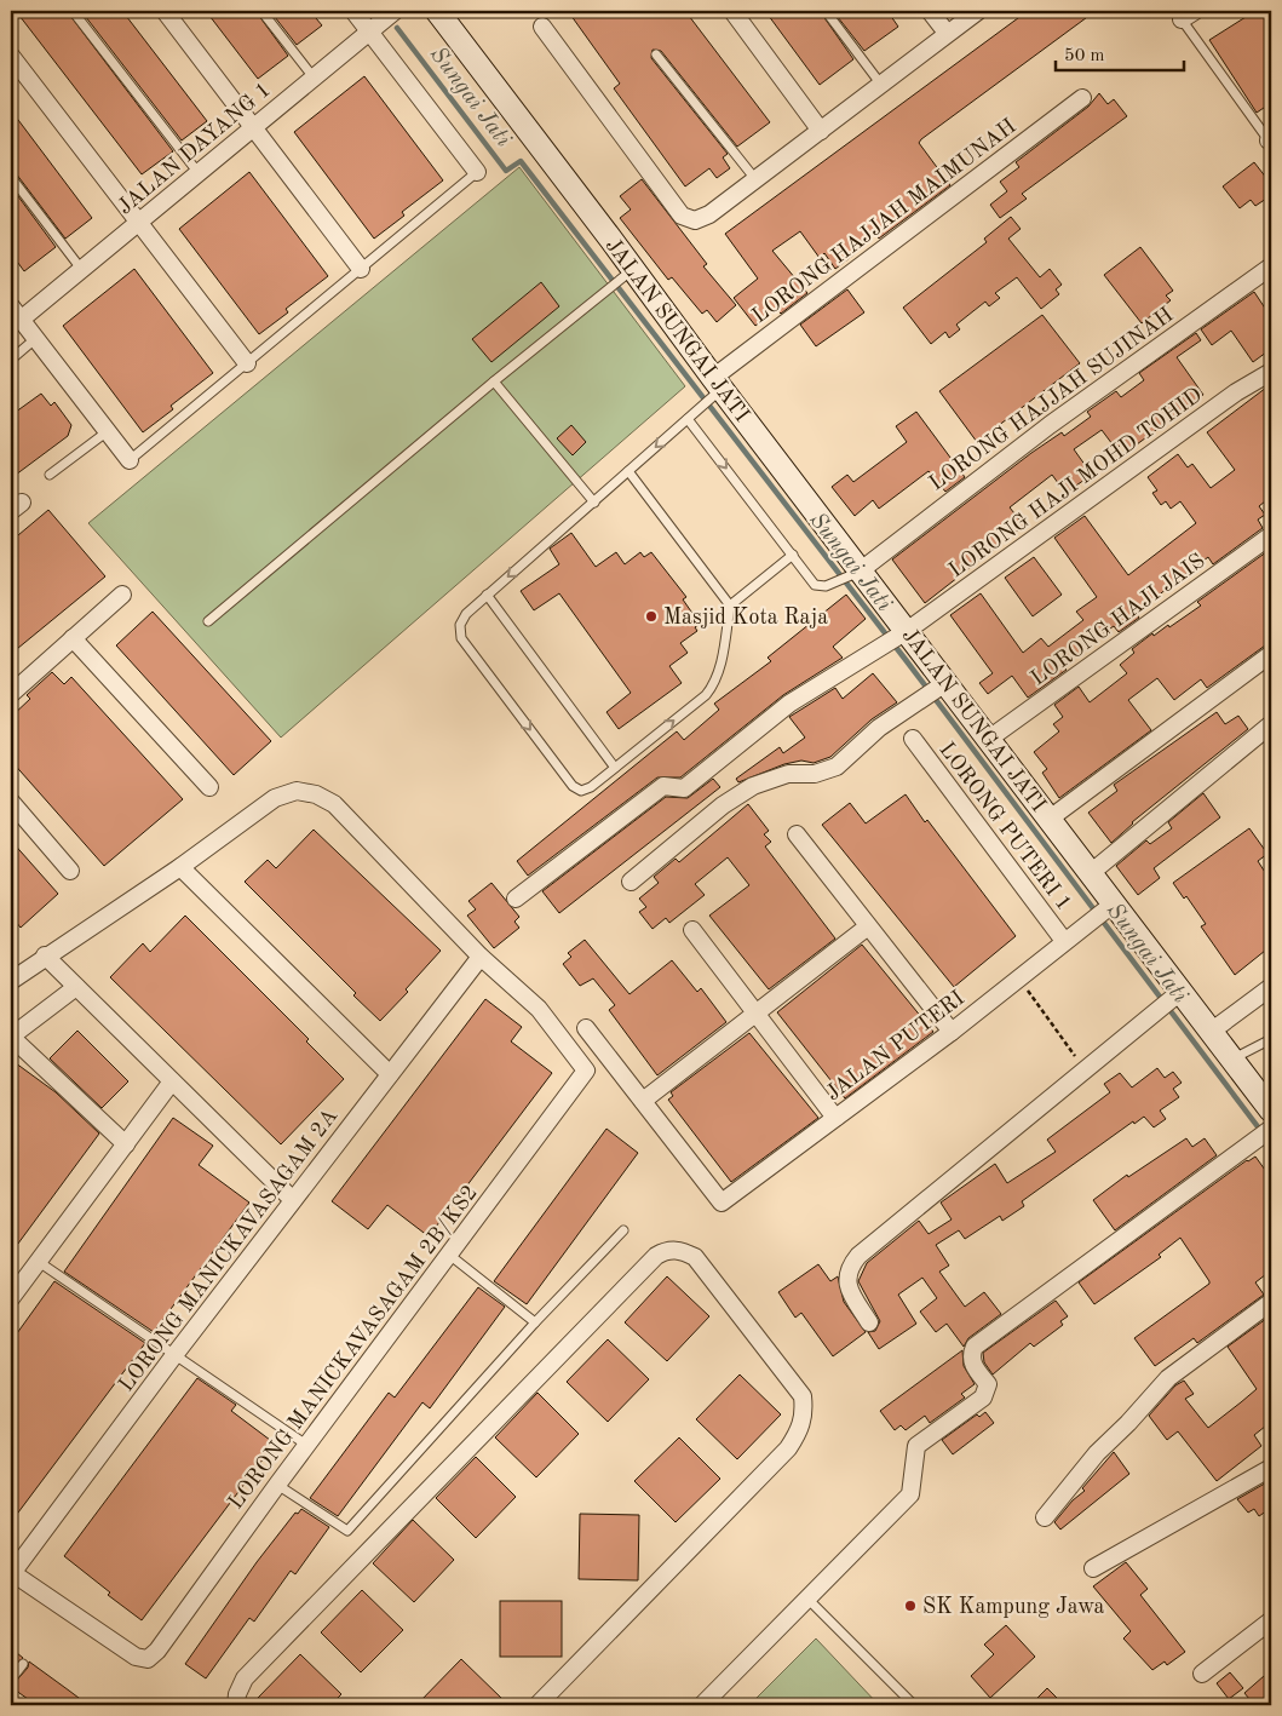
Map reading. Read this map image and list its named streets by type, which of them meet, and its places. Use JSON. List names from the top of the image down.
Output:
{
  "streets": {
    "main road": ["JALAN SUNGAI JATI"],
    "street": [
      "JALAN DAYANG 1",
      "LORONG HAJJAH MAIMUNAH",
      "LORONG HAJJAH SUJINAH",
      "LORONG HAJI MOHD TOHID",
      "LORONG HAJI JAIS",
      "LORONG PUTERI 1",
      "JALAN PUTERI",
      "LORONG MANICKAVASAGAM 2A",
      "LORONG MANICKAVASAGAM 2B/KS2"
    ]
  },
  "crossings": [
    ["LORONG HAJJAH MAIMUNAH", "JALAN SUNGAI JATI"],
    ["JALAN SUNGAI JATI", "LORONG HAJJAH SUJINAH"],
    ["JALAN SUNGAI JATI", "LORONG HAJI MOHD TOHID"],
    ["JALAN SUNGAI JATI", "LORONG HAJI JAIS"],
    ["JALAN SUNGAI JATI", "JALAN PUTERI"],
    ["LORONG PUTERI 1", "JALAN PUTERI"],
    ["LORONG MANICKAVASAGAM 2A", "LORONG MANICKAVASAGAM 2B/KS2"]
  ],
  "water": ["Sungai Jati"],
  "places": ["Masjid Kota Raja", "SK Kampung Jawa"],
  "scale_bar": "50 m"
}
